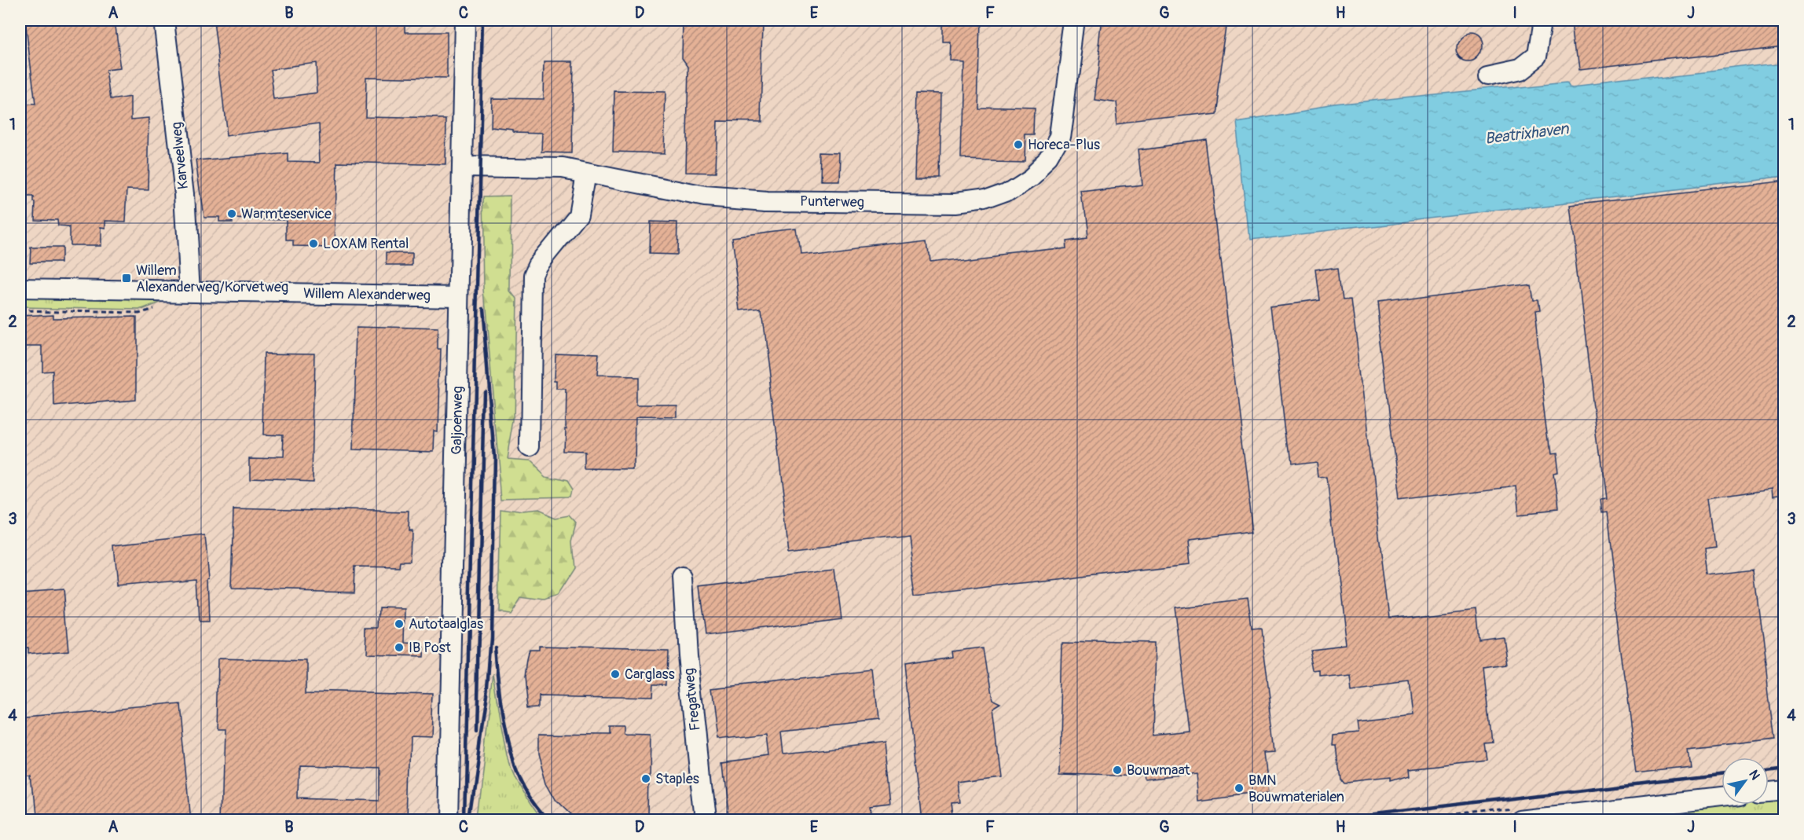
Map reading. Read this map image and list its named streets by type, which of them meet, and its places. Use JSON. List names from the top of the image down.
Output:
{
  "streets": {
    "street": [
      "Karveelweg",
      "Punterweg",
      "Willem Alexanderweg",
      "Galjoenweg",
      "Fregatweg"
    ]
  },
  "crossings": [
    ["Karveelweg", "Willem Alexanderweg"],
    ["Punterweg", "Galjoenweg"],
    ["Willem Alexanderweg", "Galjoenweg"]
  ],
  "water": ["Beatrixhaven"],
  "places": {
    "other": [
      "Horeca-Plus",
      "Warmteservice",
      "LOXAM Rental",
      "Autotaalglas",
      "IB Post",
      "Carglass",
      "Bouwmaat",
      "Staples",
      "BMN Bouwmaterialen"
    ],
    "transit": ["Willem Alexanderweg/Korvetweg"]
  },
  "north": "top right",
  "grid": {
    "columns": [
      "A",
      "B",
      "C",
      "D",
      "E",
      "F",
      "G",
      "H",
      "I",
      "J"
    ],
    "rows": [
      "1",
      "2",
      "3",
      "4"
    ]
  }
}
